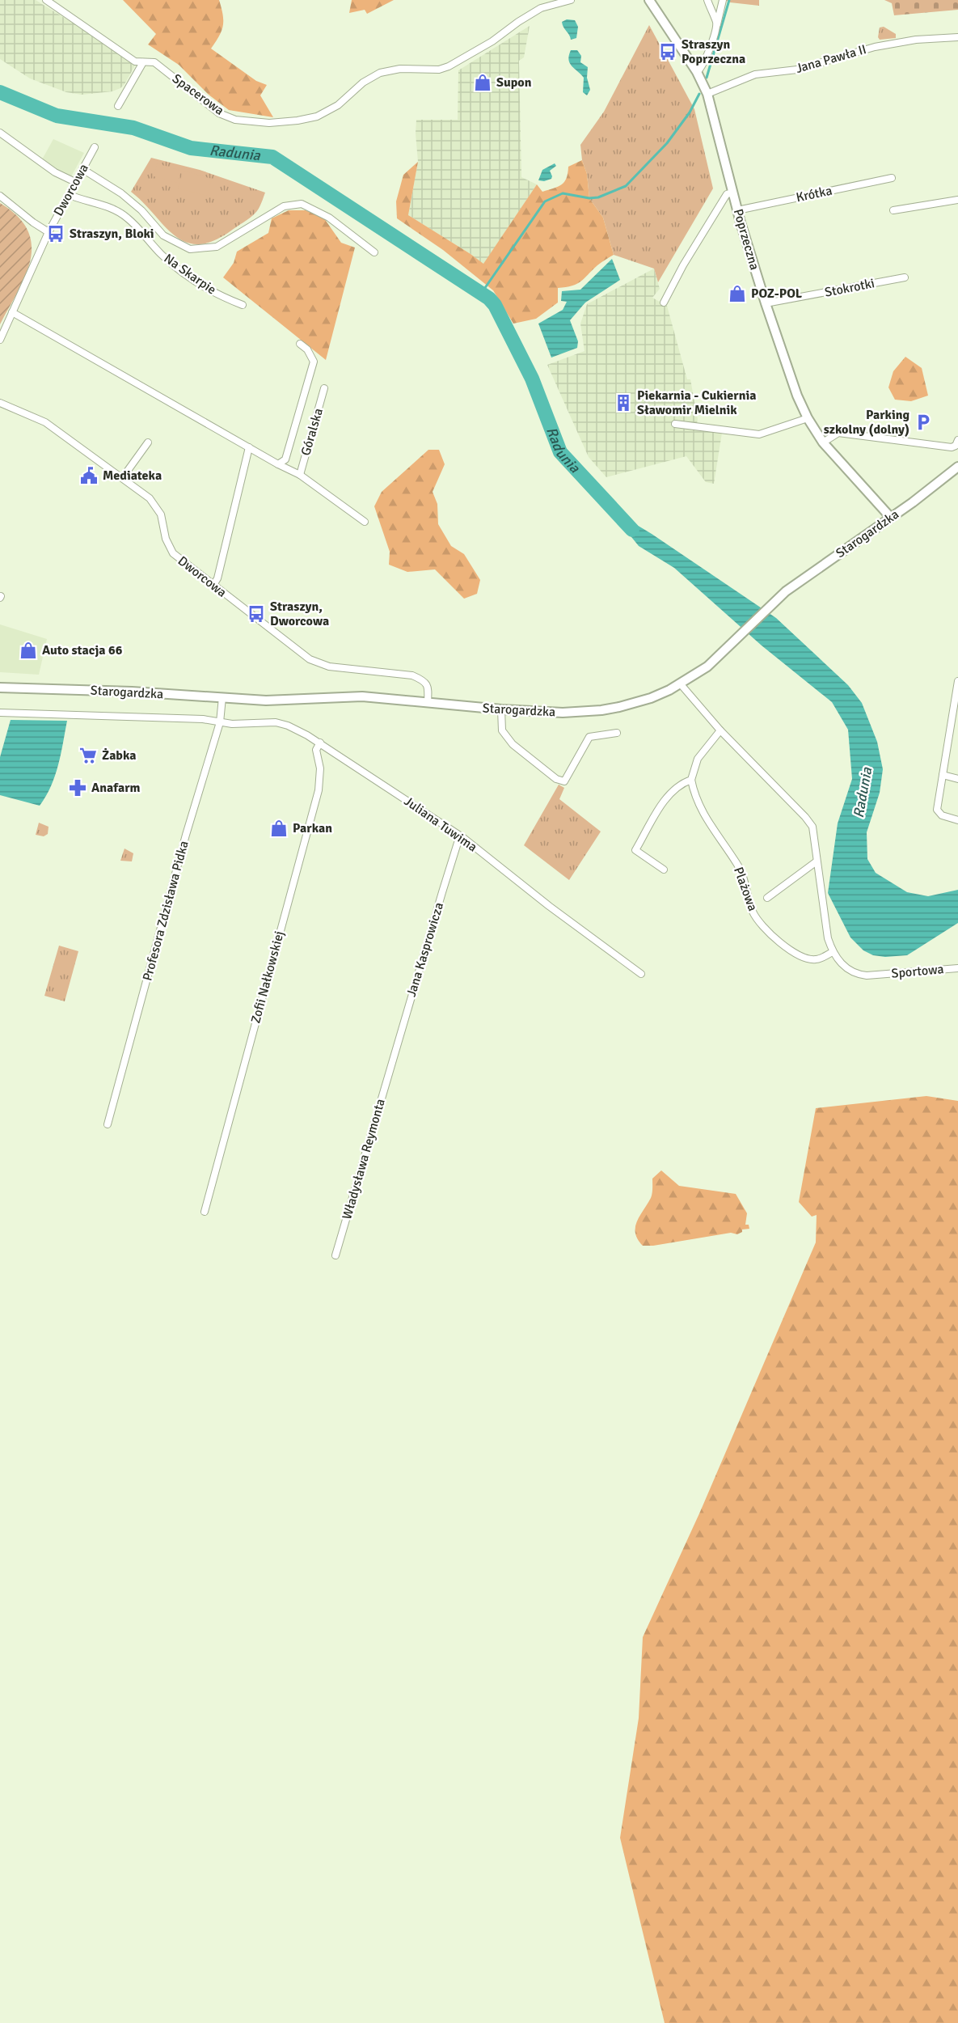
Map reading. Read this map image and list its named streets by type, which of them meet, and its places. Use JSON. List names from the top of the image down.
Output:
{
  "streets": {
    "main road": ["Poprzeczna", "Starogardzka"],
    "street": [
      "Jana Pawła II",
      "Spacerowa",
      "Dworcowa",
      "Krótka",
      "Na Skarpie",
      "Stokrotki",
      "Góralska",
      "Juliana Tuwima",
      "Plażowa",
      "Profesora Zdzisława Pidka",
      "Jana Kasprowicza",
      "Sportowa",
      "Zofii Nałkowskiej",
      "Władysława Reymonta"
    ]
  },
  "crossings": [
    ["Jana Pawła II", "Poprzeczna"],
    ["Dworcowa", "Na Skarpie"],
    ["Dworcowa", "Starogardzka"],
    ["Krótka", "Poprzeczna"],
    ["Poprzeczna", "Stokrotki"],
    ["Poprzeczna", "Starogardzka"],
    ["Starogardzka", "Profesora Zdzisława Pidka"],
    ["Juliana Tuwima", "Profesora Zdzisława Pidka"],
    ["Juliana Tuwima", "Jana Kasprowicza"],
    ["Juliana Tuwima", "Zofii Nałkowskiej"],
    ["Plażowa", "Sportowa"],
    ["Jana Kasprowicza", "Władysława Reymonta"]
  ],
  "water": ["Radunia"],
  "places": {
    "bus stop": ["Straszyn Poprzeczna", "Straszyn, Bloki", "Straszyn, Dworcowa"],
    "shop": [
      "Supon",
      "POZ-POL",
      "Auto stacja 66",
      "Parkan"
    ],
    "building": ["Piekarnia - Cukiernia Sławomir Mielnik"],
    "parking": ["Parking szkolny (dolny)"],
    "public building": ["Mediateka"],
    "supermarket": ["Żabka"],
    "pharmacy": ["Anafarm"]
  }
}
